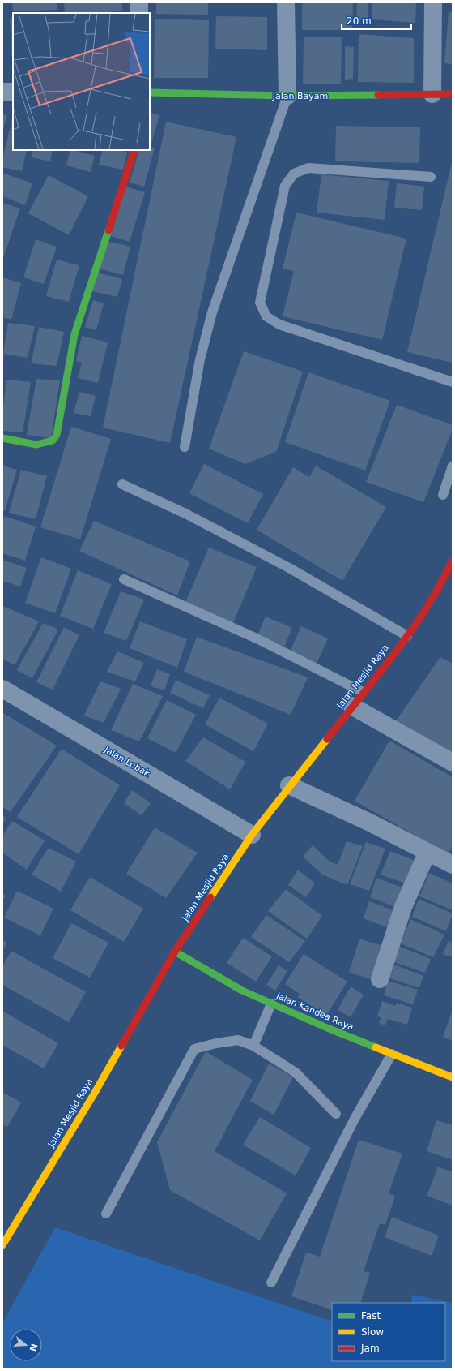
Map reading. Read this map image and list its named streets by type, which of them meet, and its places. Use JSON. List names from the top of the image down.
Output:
{
  "streets": {
    "main road": ["Jalan Bayam", "Jalan Mesjid Raya", "Jalan Kandea Raya"],
    "street": ["Jalan Lobak"]
  },
  "crossings": [
    ["Jalan Mesjid Raya", "Jalan Lobak"],
    ["Jalan Mesjid Raya", "Jalan Kandea Raya"]
  ],
  "legend": ["Fast", "Slow", "Jam"],
  "scale_bar": "20 m",
  "north": "right"
}
